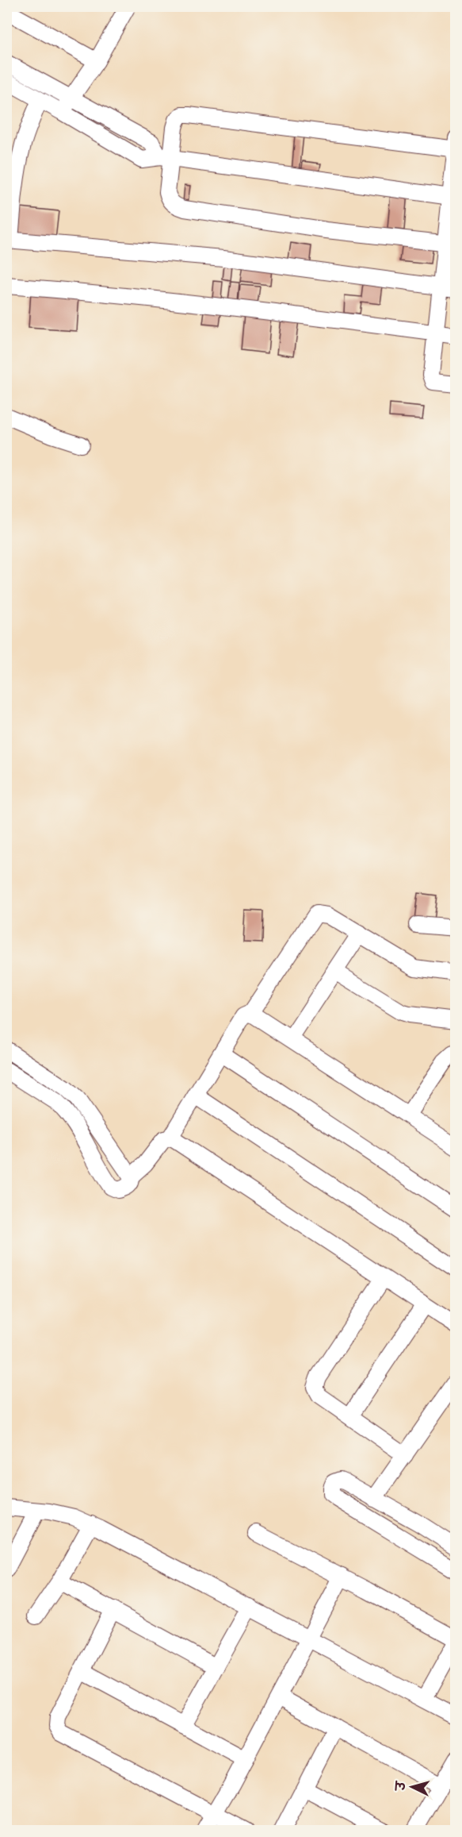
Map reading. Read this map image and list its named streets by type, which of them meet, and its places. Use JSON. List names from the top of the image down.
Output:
{
  "north": "left"
}
